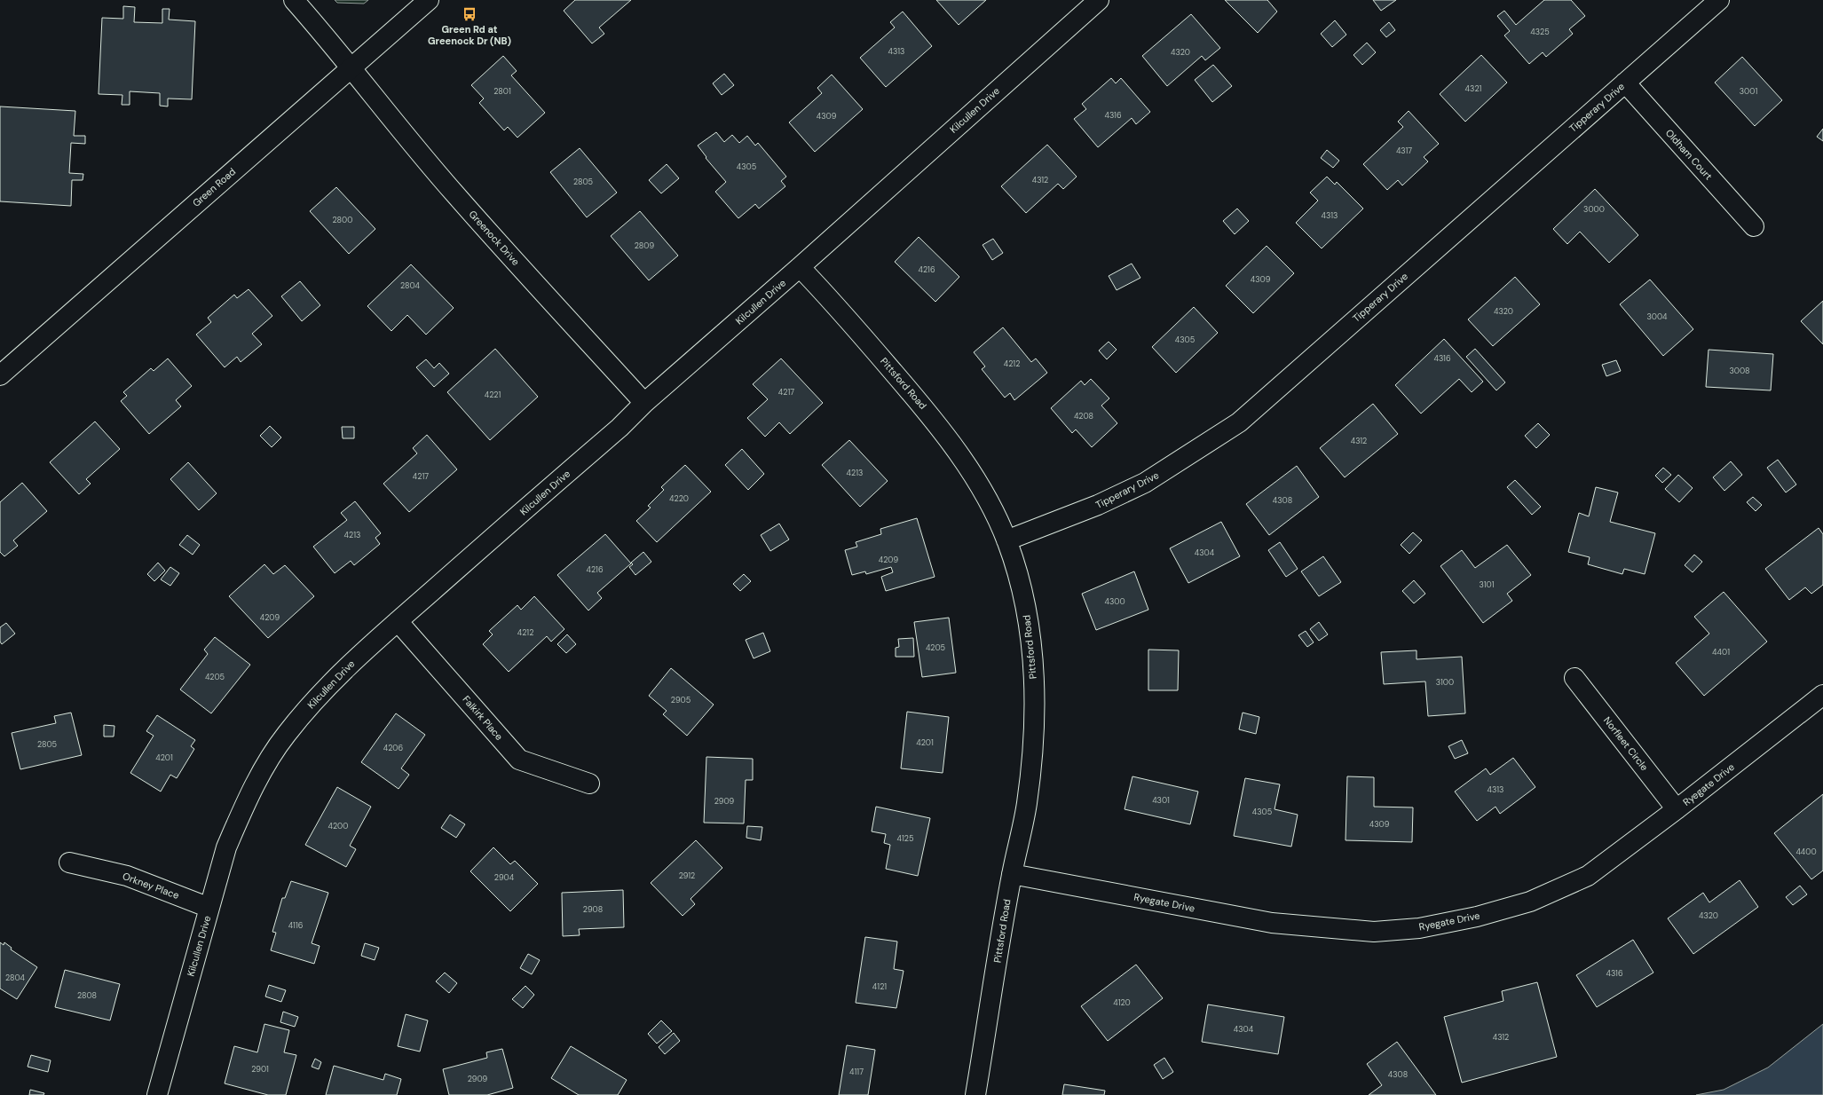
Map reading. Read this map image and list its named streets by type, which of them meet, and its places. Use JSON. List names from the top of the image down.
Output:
{
  "streets": {
    "street": [
      "Tipperary Drive",
      "Kilcullen Drive",
      "Oldham Court",
      "Green Road",
      "Greenock Drive",
      "Pittsford Road",
      "Falkirk Place",
      "Norfleet Circle",
      "Ryegate Drive",
      "Orkney Place"
    ]
  },
  "crossings": [
    ["Tipperary Drive", "Oldham Court"],
    ["Tipperary Drive", "Pittsford Road"],
    ["Kilcullen Drive", "Greenock Drive"],
    ["Kilcullen Drive", "Pittsford Road"],
    ["Kilcullen Drive", "Falkirk Place"],
    ["Kilcullen Drive", "Orkney Place"],
    ["Green Road", "Greenock Drive"],
    ["Pittsford Road", "Ryegate Drive"],
    ["Norfleet Circle", "Ryegate Drive"]
  ],
  "places": {
    "bus stop": ["Green Rd at Greenock Dr (NB)"]
  },
  "house_numbers": [
    "4325",
    "4313",
    "4320",
    "4321",
    "2801",
    "3001",
    "4316",
    "4309",
    "4317",
    "4305",
    "4312",
    "2805",
    "3000",
    "4313",
    "2800",
    "2809",
    "4216",
    "4309",
    "2804",
    "4320",
    "3004",
    "4305",
    "4316",
    "4212",
    "3008",
    "4217",
    "4221",
    "4208",
    "4312",
    "4213",
    "4217",
    "4220",
    "4308",
    "4213",
    "4304",
    "4209",
    "4216",
    "3101",
    "4300",
    "4209",
    "4212",
    "4205",
    "4401",
    "4205",
    "3100",
    "2905",
    "4201",
    "2805",
    "4206",
    "4201",
    "4313",
    "4301",
    "2909",
    "4305",
    "4309",
    "4200",
    "4125",
    "4400",
    "2912",
    "2904",
    "2908",
    "4320",
    "4116",
    "4316",
    "2804",
    "4121",
    "2808",
    "4120",
    "4304",
    "4312",
    "2901",
    "4117",
    "4308",
    "2909"
  ]
}
